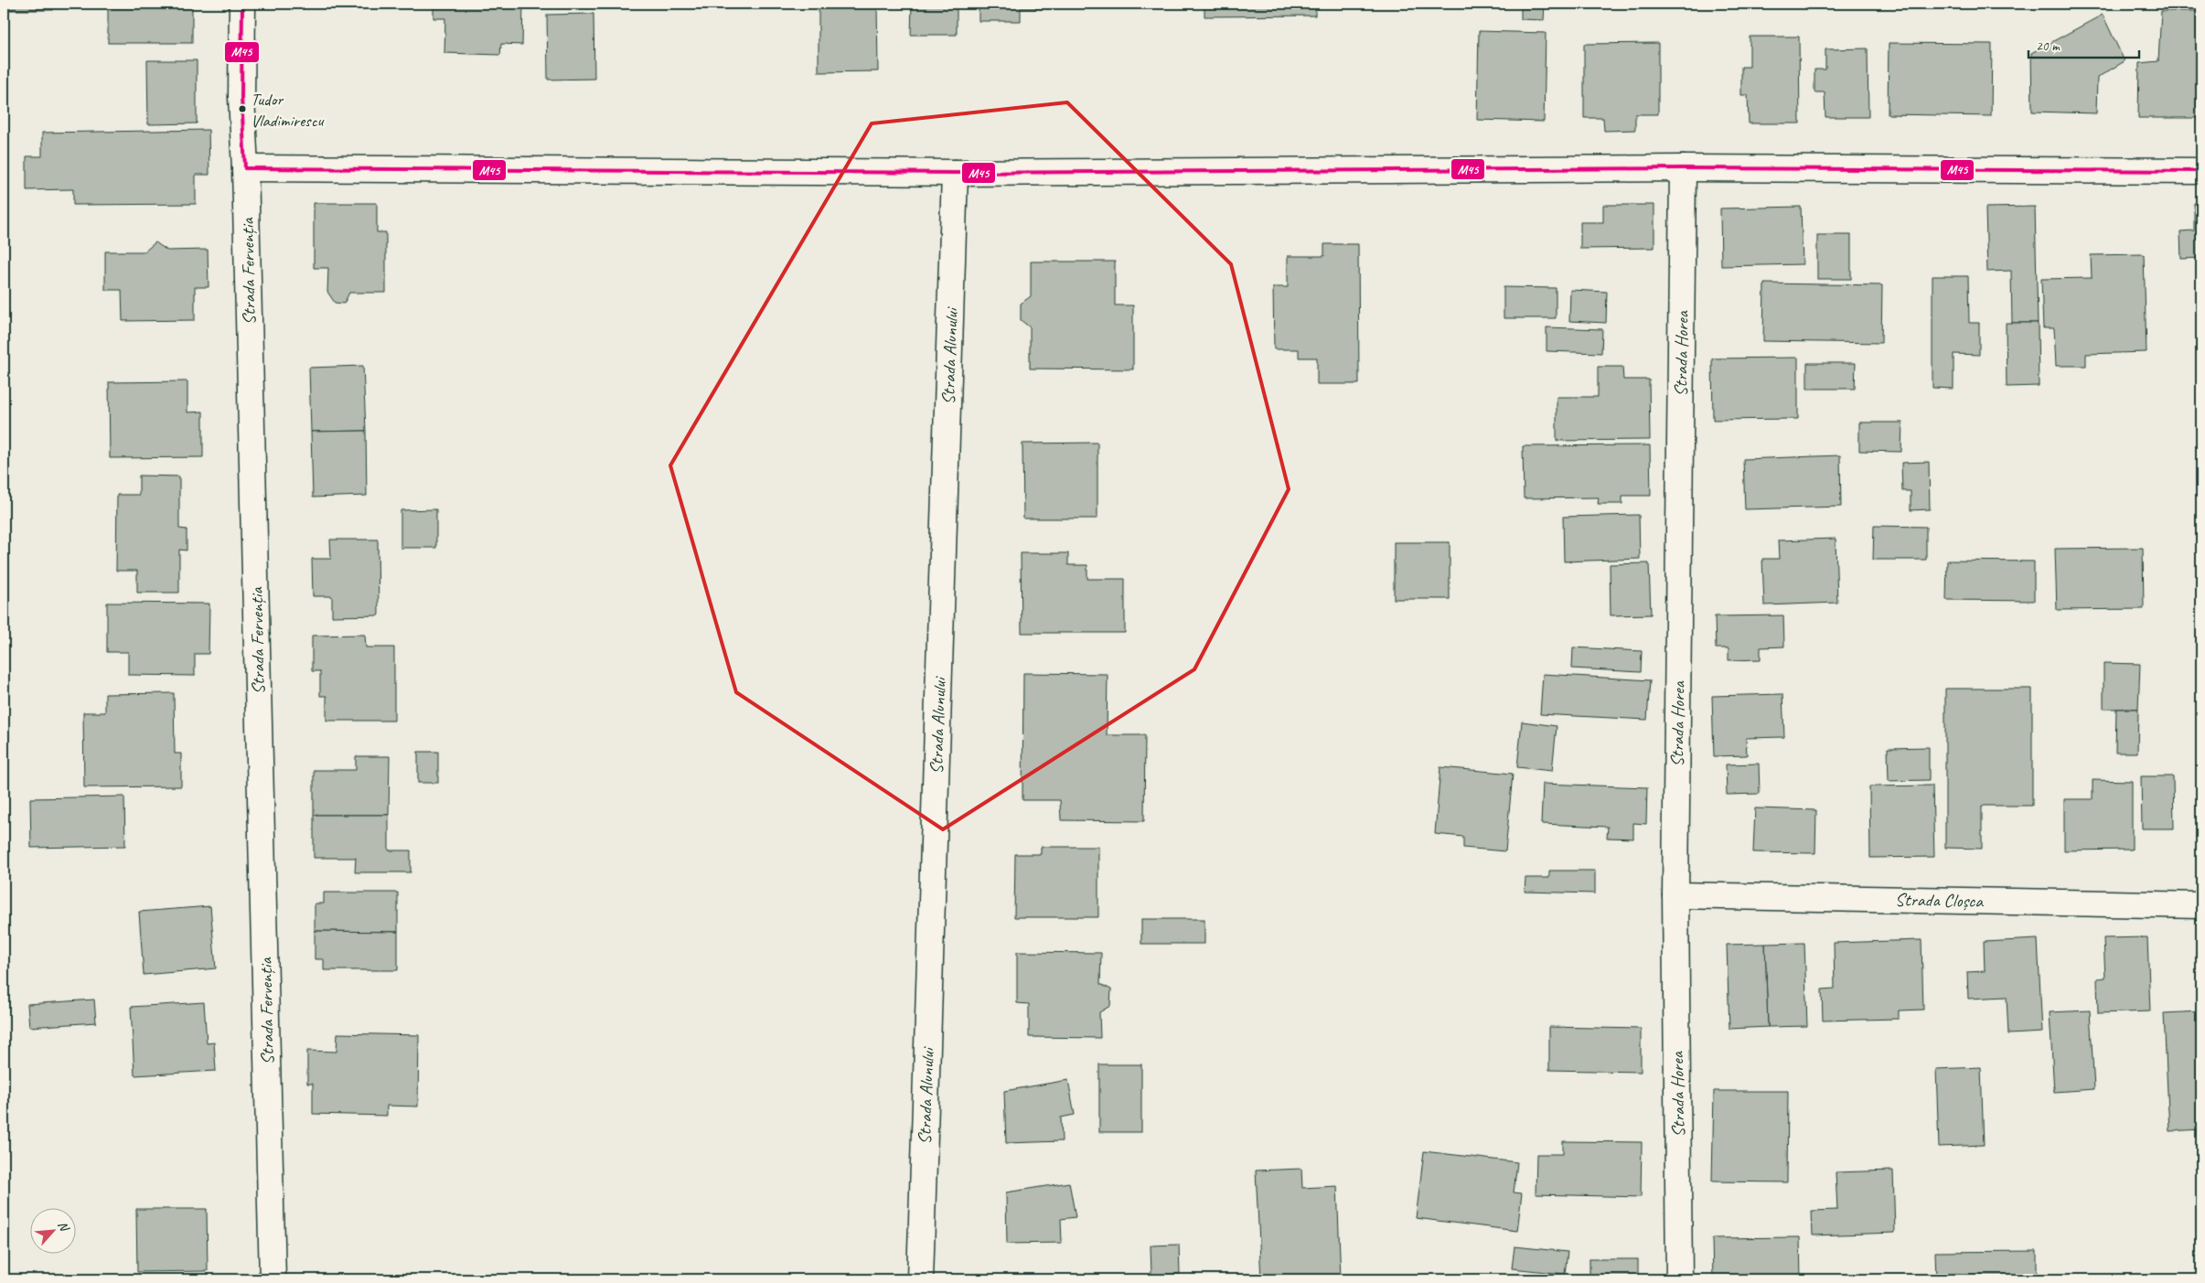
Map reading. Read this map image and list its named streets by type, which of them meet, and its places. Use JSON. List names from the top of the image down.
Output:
{
  "streets": {
    "street": [
      "Strada Fervenția",
      "Strada Horea",
      "Strada Alunului",
      "Strada Cloșca"
    ]
  },
  "crossings": [
    ["Strada Horea", "Strada Cloșca"]
  ],
  "places": ["Tudor Vladimirescu"],
  "lines": ["transit line M45"],
  "scale_bar": "20 m",
  "north": "top right"
}
